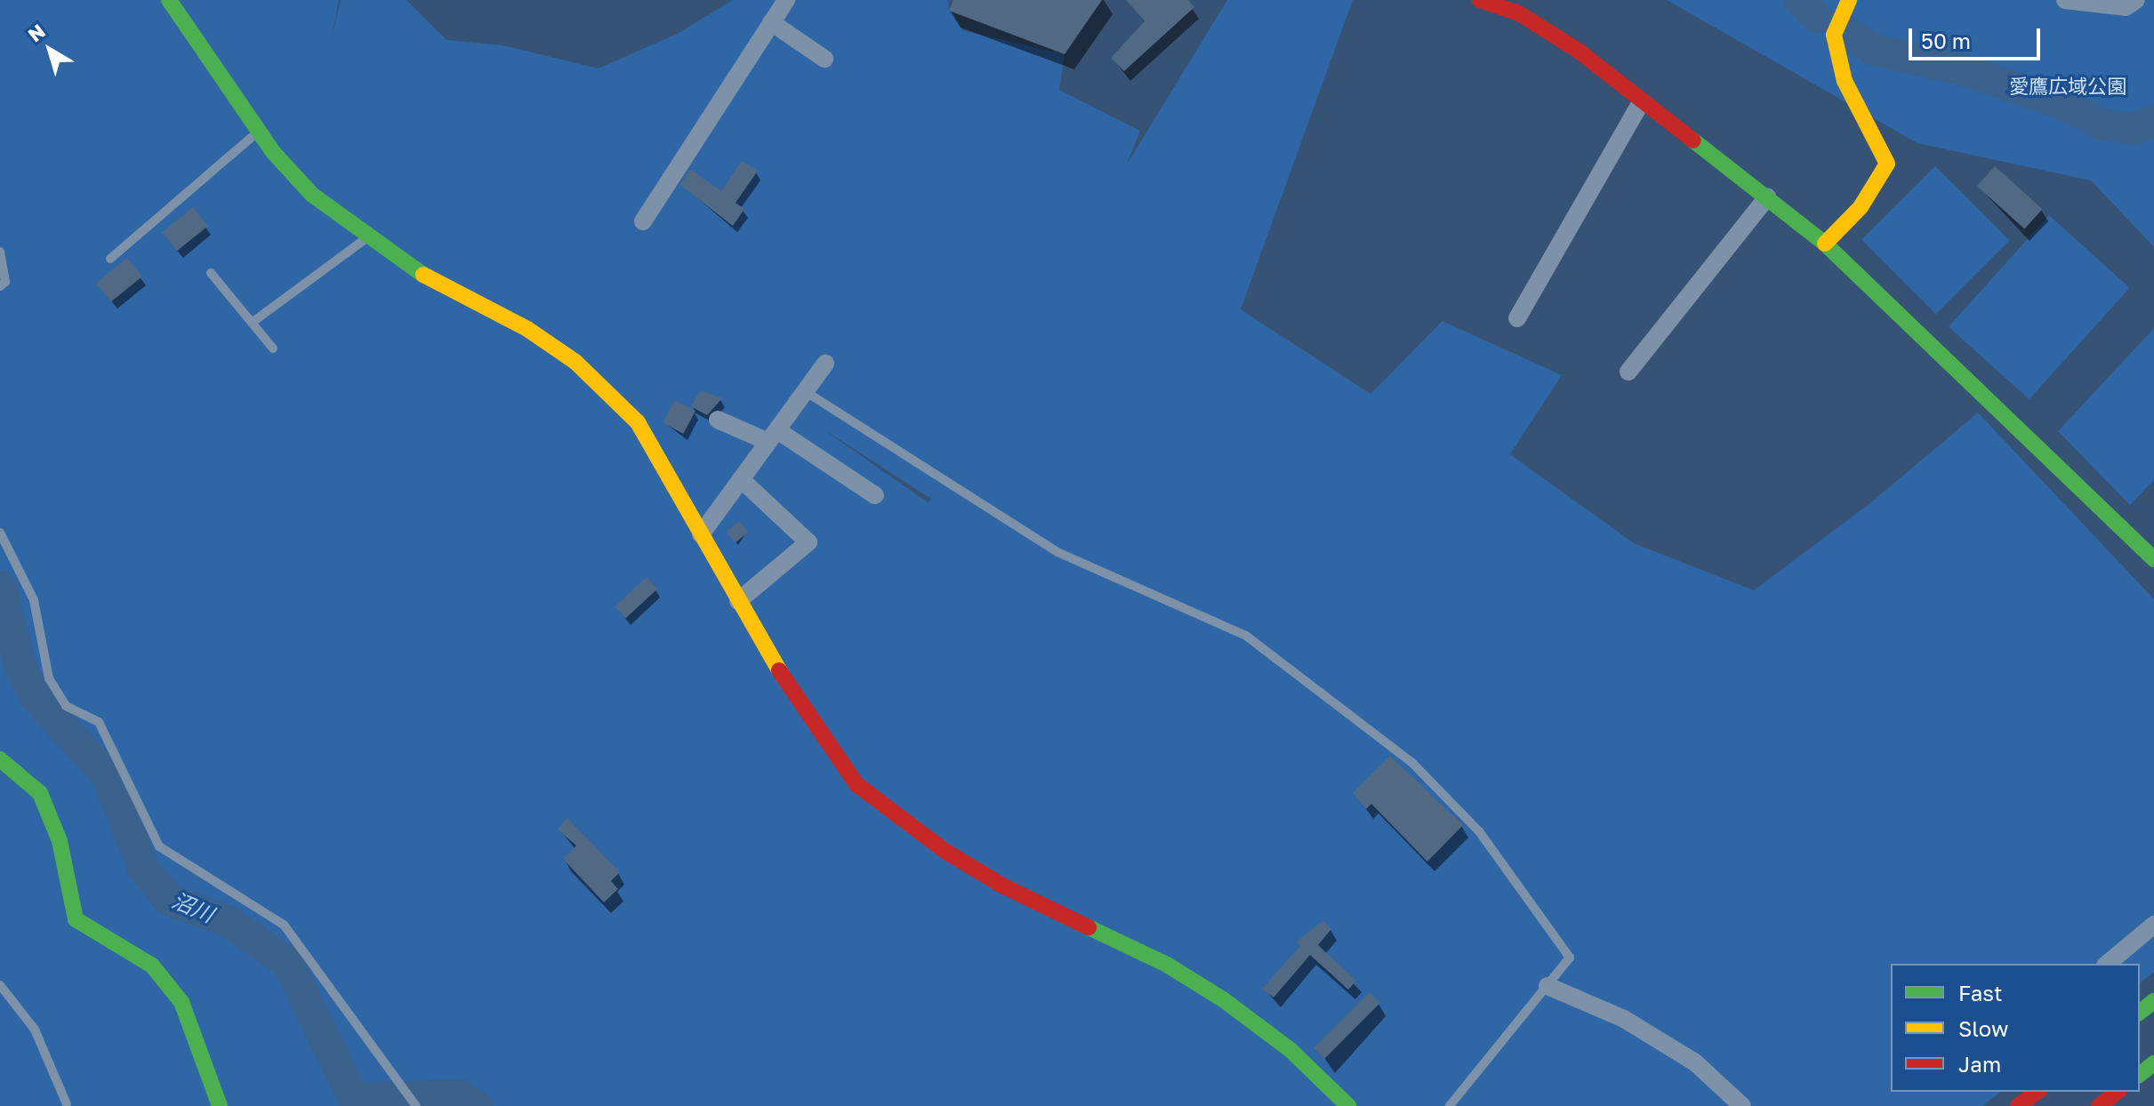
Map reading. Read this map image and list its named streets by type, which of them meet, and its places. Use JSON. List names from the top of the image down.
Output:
{
  "water": ["沼川"],
  "parks": ["愛鷹広域公園"],
  "legend": ["Fast", "Slow", "Jam"],
  "scale_bar": "50 m",
  "north": "top left"
}
